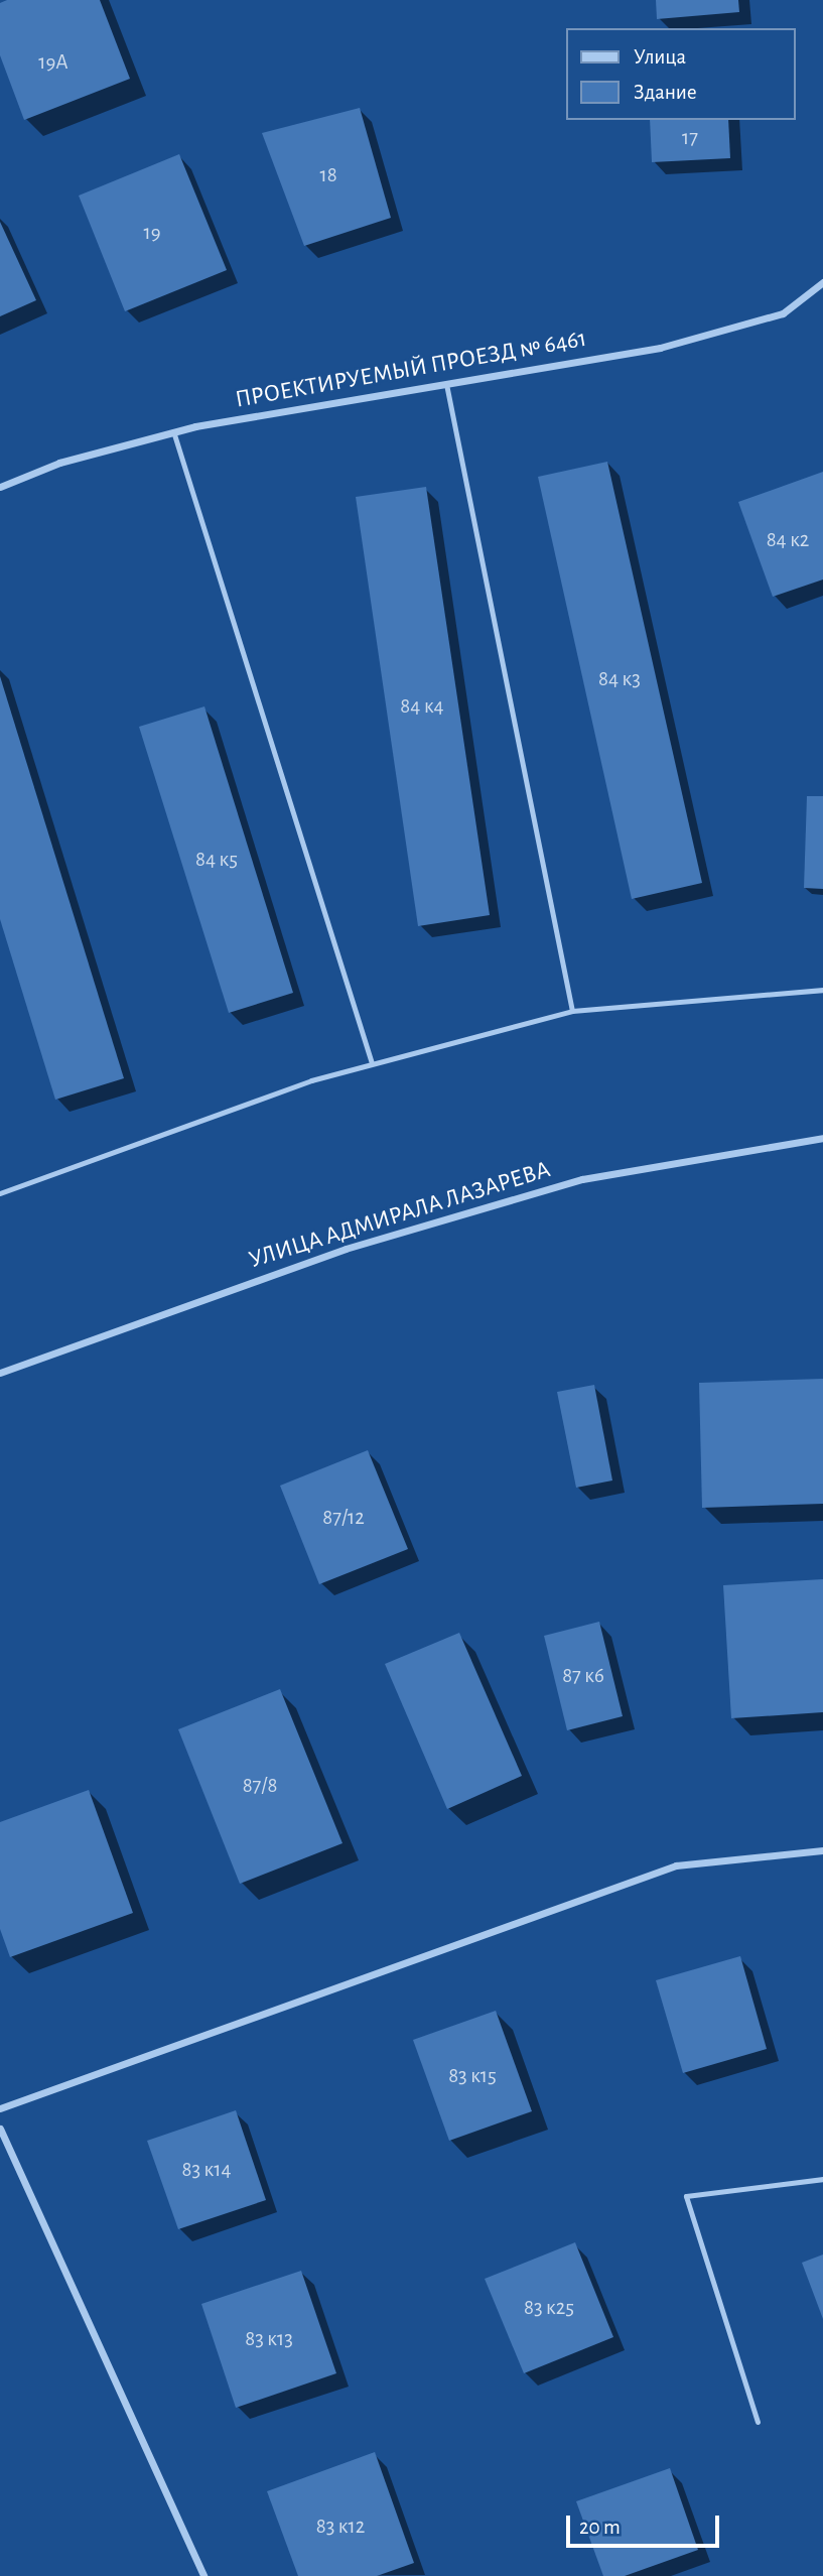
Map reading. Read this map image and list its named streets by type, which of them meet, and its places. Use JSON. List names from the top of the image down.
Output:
{
  "streets": {
    "street": ["ПРОЕКТИРУЕМЫЙ ПРОЕЗД № 6461", "УЛИЦА АДМИРАЛА ЛАЗАРЕВА"]
  },
  "house_numbers": [
    "19А",
    "17",
    "18",
    "19",
    "84 к2",
    "84 к3",
    "84 к4",
    "84 к5",
    "87/12",
    "87 к6",
    "87/8",
    "83 к15",
    "83 к14",
    "83 к25",
    "83 к13",
    "83 к12"
  ],
  "legend": ["Улица", "Здание"],
  "scale_bar": "20 m"
}
